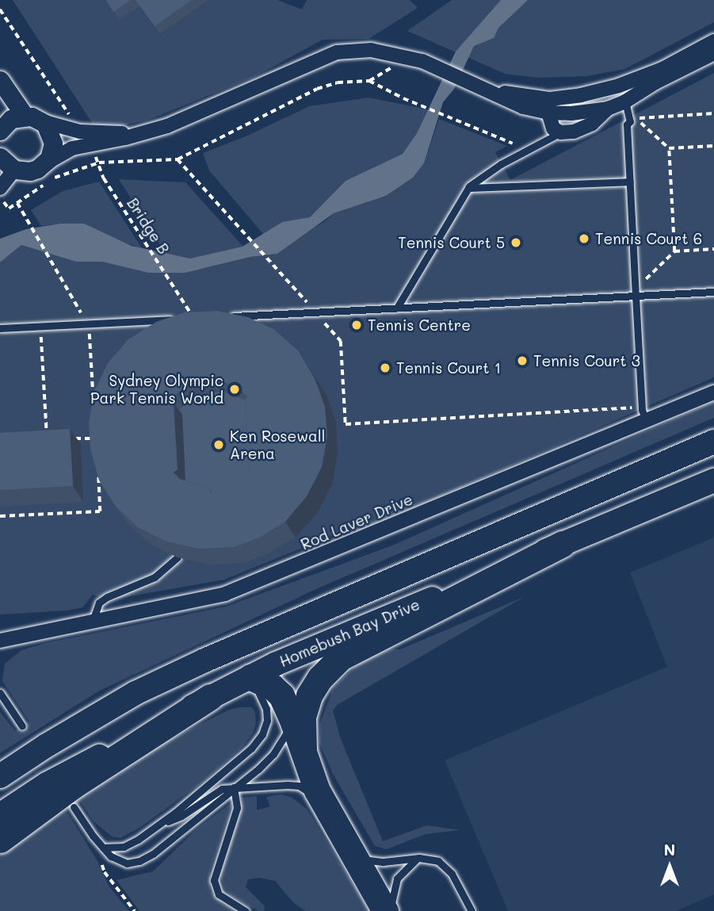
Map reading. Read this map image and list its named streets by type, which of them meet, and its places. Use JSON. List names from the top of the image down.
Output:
{
  "streets": {
    "highway": ["Homebush Bay Drive"],
    "street": ["Rod Laver Drive"],
    "path": ["Bridge B"]
  },
  "places": [
    "Tennis Court 6",
    "Tennis Court 5",
    "Tennis Centre",
    "Tennis Court 3",
    "Tennis Court 1",
    "Sydney Olympic Park Tennis World",
    "Ken Rosewall Arena"
  ],
  "north": "top"
}
